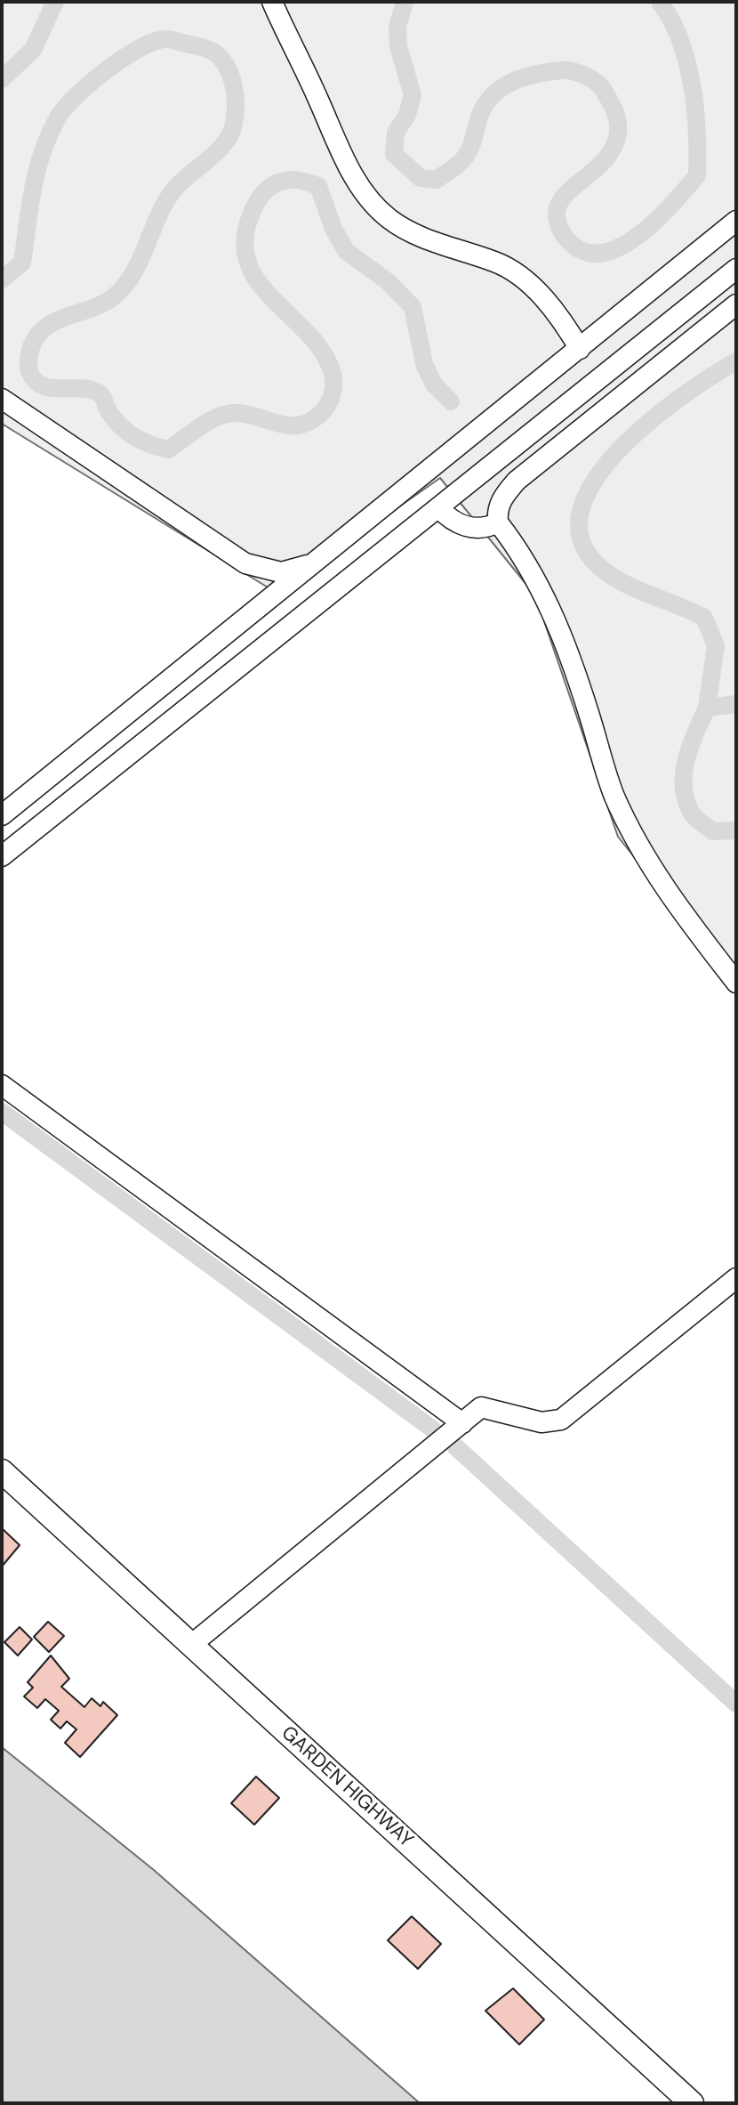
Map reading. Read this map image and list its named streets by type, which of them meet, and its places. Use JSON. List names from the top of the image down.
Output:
{
  "streets": {
    "main road": ["GARDEN HIGHWAY"]
  }
}
